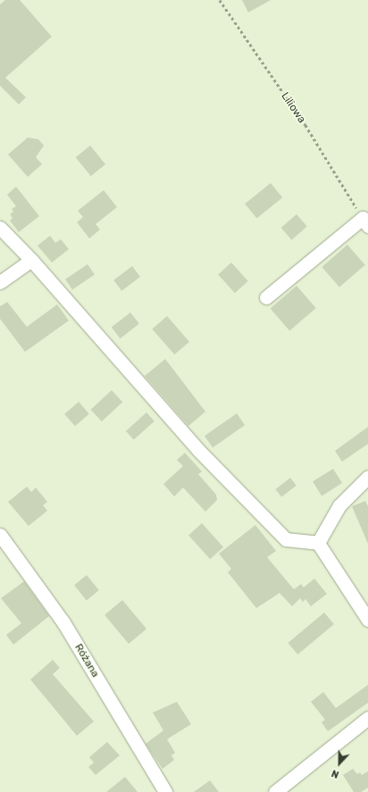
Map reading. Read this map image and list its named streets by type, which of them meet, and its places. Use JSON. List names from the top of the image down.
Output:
{
  "streets": {
    "street": ["Różana"],
    "path": ["Liliowa"]
  },
  "north": "bottom"
}
